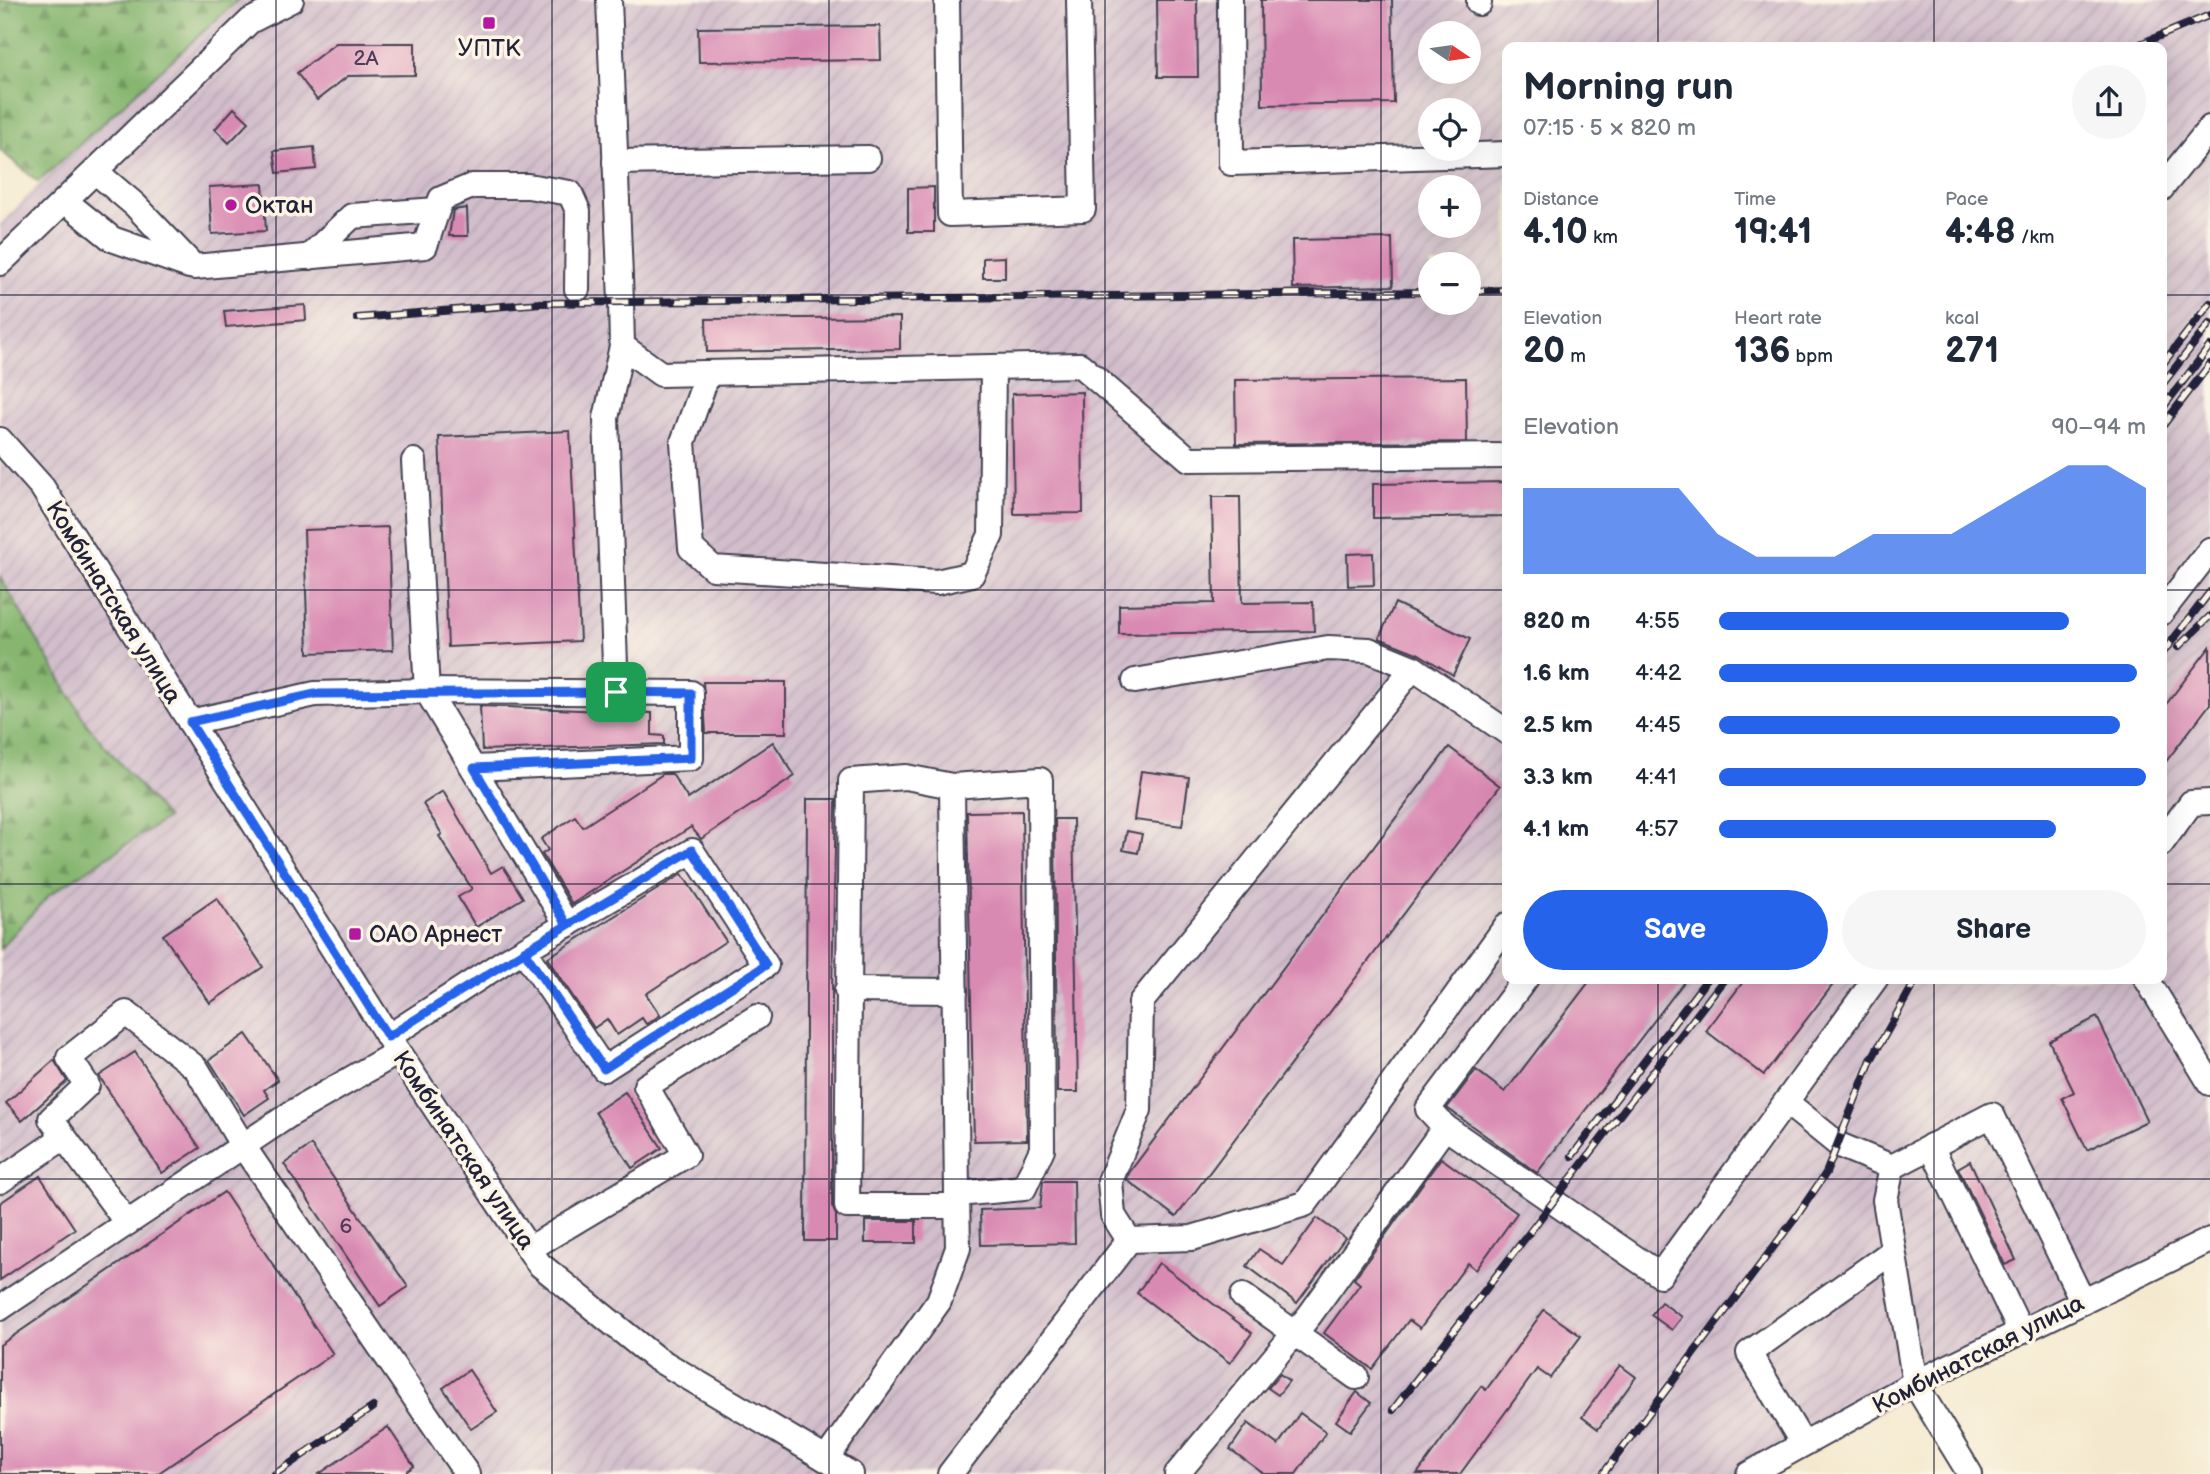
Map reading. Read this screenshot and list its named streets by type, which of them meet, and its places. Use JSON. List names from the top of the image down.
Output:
{
  "streets": {
    "street": ["Комбинатская улица"]
  },
  "places": {
    "transit": ["УПТК", "ОАО Арнест"],
    "other": ["Октан"]
  },
  "house_numbers": ["2А", "6"],
  "north": "right",
  "page": {
    "map_buttons": ["+", "−"],
    "heading": ["Morning run", "07:15 · 5 × 820 m"],
    "stats": [
      ["Distance", "4.10 km"],
      ["Time", "19:41"],
      ["Pace", "4:48 /km"],
      ["Elevation", "20 m"],
      ["Heart rate", "136 bpm"],
      ["kcal", "271"]
    ],
    "chart": ["Elevation", "90–94 m"],
    "list": [
      {
        "name": "820 m",
        "note": "4:55"
      },
      {
        "name": "1.6 km",
        "note": "4:42"
      },
      {
        "name": "2.5 km",
        "note": "4:45"
      },
      {
        "name": "3.3 km",
        "note": "4:41"
      },
      {
        "name": "4.1 km",
        "note": "4:57"
      }
    ],
    "buttons": ["Save", "Share"]
  }
}
